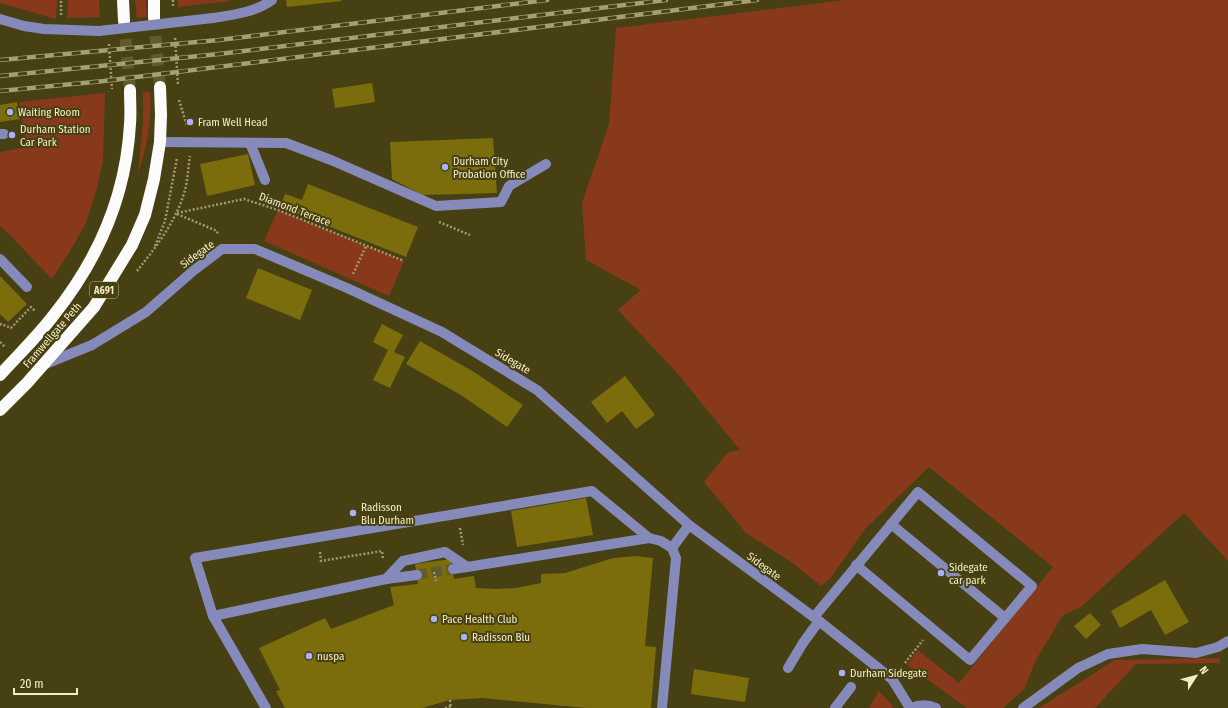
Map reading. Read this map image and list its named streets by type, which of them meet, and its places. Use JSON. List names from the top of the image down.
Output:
{
  "streets": {
    "highway": ["A691", "Framwellgate Peth"],
    "street": ["Sidegate"],
    "path": ["Diamond Terrace"]
  },
  "crossings": [
    ["Sidegate", "Framwellgate Peth"]
  ],
  "places": [
    "Waiting Room",
    "Fram Well Head",
    "Durham Station Car Park",
    "Durham City Probation Office",
    "Radisson Blu Durham",
    "Sidegate car park",
    "Pace Health Club",
    "Radisson Blu",
    "nuspa",
    "Durham Sidegate"
  ],
  "scale_bar": "20 m",
  "north": "top right"
}
